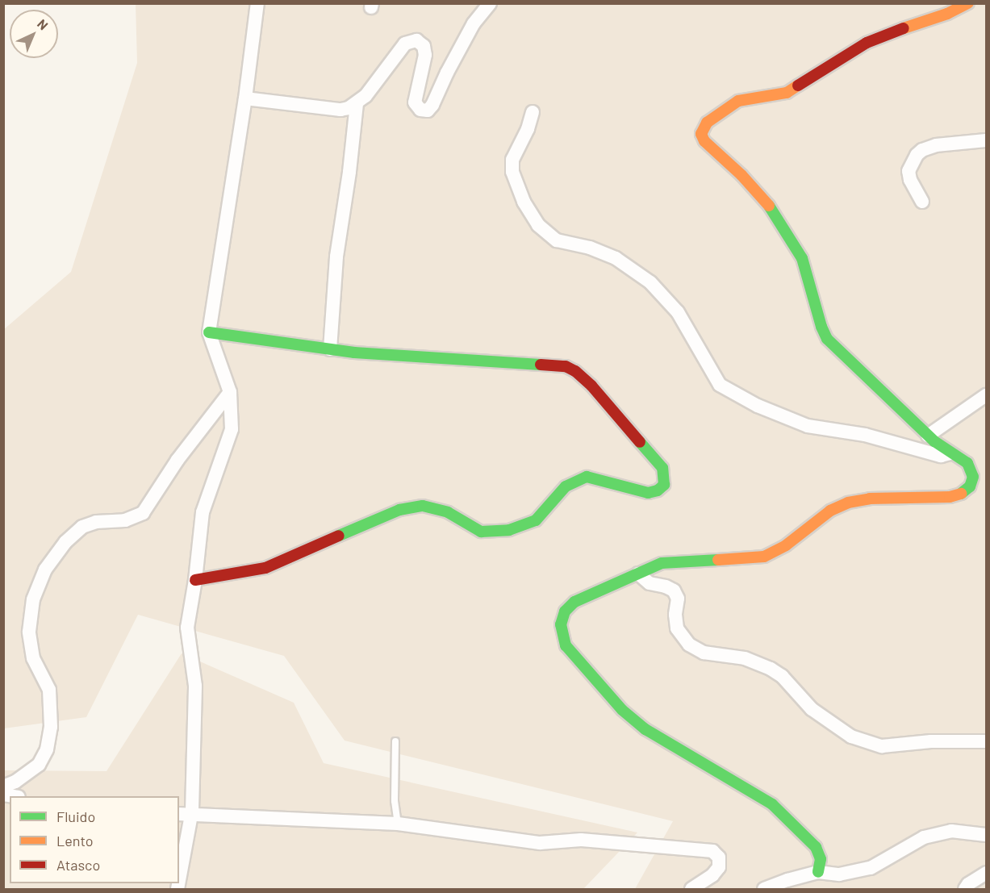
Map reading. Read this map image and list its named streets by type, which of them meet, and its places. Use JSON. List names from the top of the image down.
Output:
{
  "legend": ["Fluido", "Lento", "Atasco"],
  "north": "top right"
}
